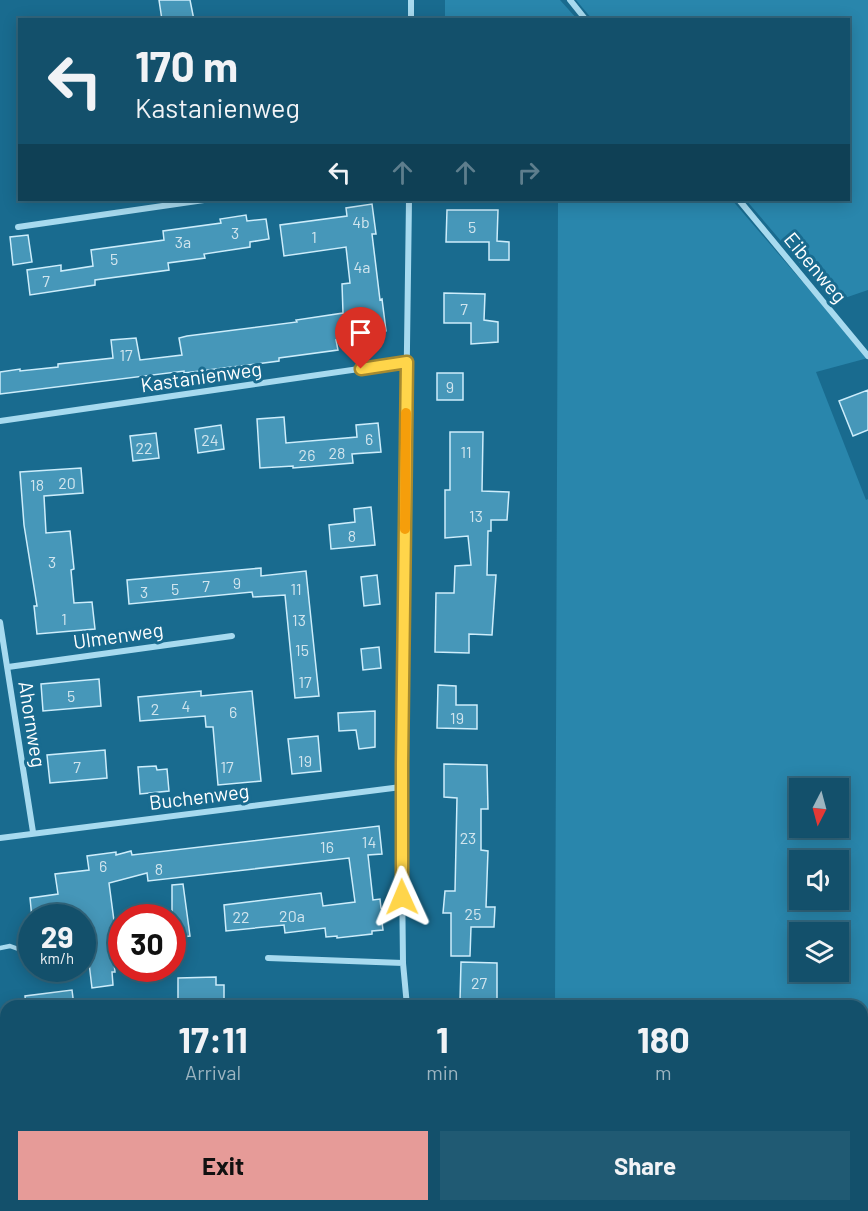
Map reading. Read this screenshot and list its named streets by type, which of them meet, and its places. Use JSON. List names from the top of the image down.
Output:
{
  "streets": {
    "street": [
      "Eibenweg",
      "Kastanienweg",
      "Ulmenweg",
      "Ahornweg",
      "Buchenweg"
    ]
  },
  "crossings": [
    ["Ulmenweg", "Ahornweg"],
    ["Ahornweg", "Buchenweg"]
  ],
  "house_numbers": [
    "4b",
    "5",
    "3",
    "1",
    "3a",
    "5",
    "4a",
    "7",
    "7",
    "17",
    "9",
    "6",
    "24",
    "22",
    "11",
    "28",
    "26",
    "20",
    "18",
    "13",
    "8",
    "3",
    "9",
    "7",
    "5",
    "11",
    "3",
    "1",
    "13",
    "15",
    "17",
    "5",
    "4",
    "2",
    "6",
    "19",
    "19",
    "7",
    "17",
    "23",
    "14",
    "16",
    "6",
    "8",
    "25",
    "20a",
    "22",
    "27"
  ],
  "north": "bottom",
  "page": {
    "turn": ["170 m", "Kastanienweg"],
    "speed": "29 km/h",
    "limit": "30",
    "eta": [
      "17:11",
      "Arrival",
      "1",
      "min",
      "180",
      "m"
    ],
    "buttons": ["Exit", "Share"]
  }
}
